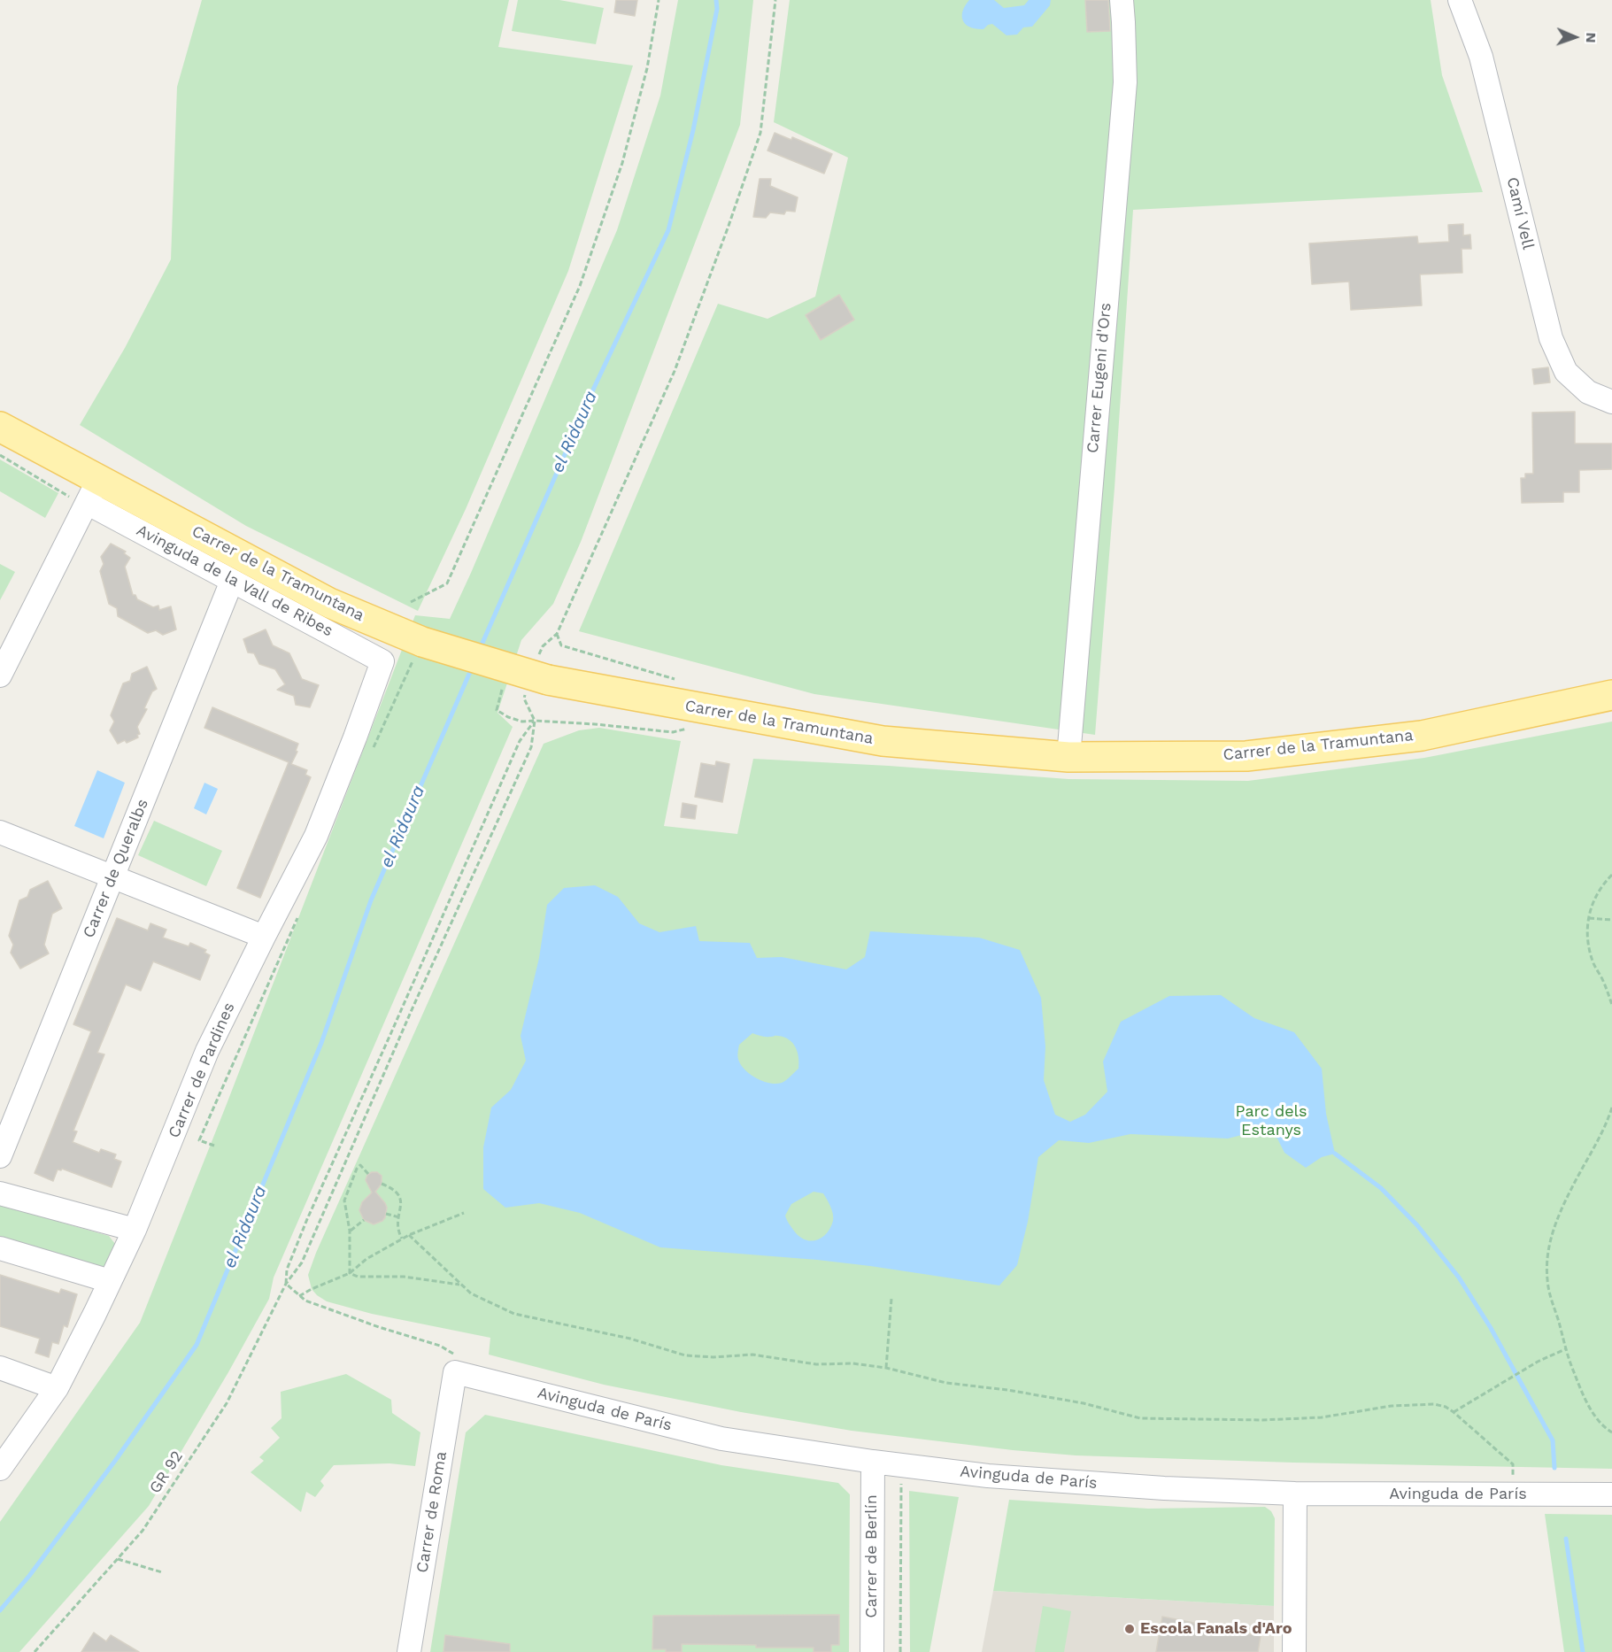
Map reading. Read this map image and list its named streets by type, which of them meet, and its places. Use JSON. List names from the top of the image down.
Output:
{
  "streets": {
    "main road": ["Carrer de la Tramuntana"],
    "street": [
      "Camí Vell",
      "Carrer Eugeni d'Ors",
      "Avinguda de la Vall de Ribes",
      "Carrer de Queralbs",
      "Carrer de Pardines",
      "Avinguda de París",
      "Carrer de Roma",
      "Carrer de Berlín"
    ],
    "path": ["GR 92"]
  },
  "crossings": [
    ["Carrer Eugeni d'Ors", "Carrer de la Tramuntana"],
    ["Carrer de la Tramuntana", "Avinguda de la Vall de Ribes"],
    ["Avinguda de la Vall de Ribes", "Carrer de Queralbs"],
    ["Avinguda de la Vall de Ribes", "Carrer de Pardines"],
    ["Avinguda de París", "Carrer de Roma"],
    ["Avinguda de París", "Carrer de Berlín"]
  ],
  "water": ["el Ridaura"],
  "parks": ["Parc dels Estanys"],
  "places": ["Escola Fanals d'Aro"],
  "north": "right"
}
